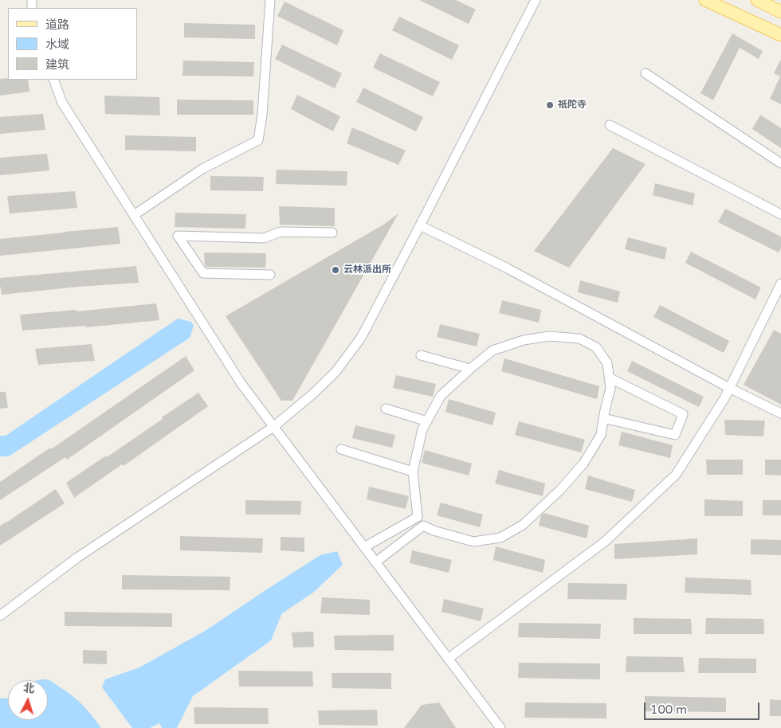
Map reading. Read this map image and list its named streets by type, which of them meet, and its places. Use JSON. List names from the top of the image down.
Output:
{
  "places": ["祇陀寺", "云林派出所"],
  "legend": ["道路", "水域", "建筑"],
  "scale_bar": "100 m",
  "north": "top"
}
